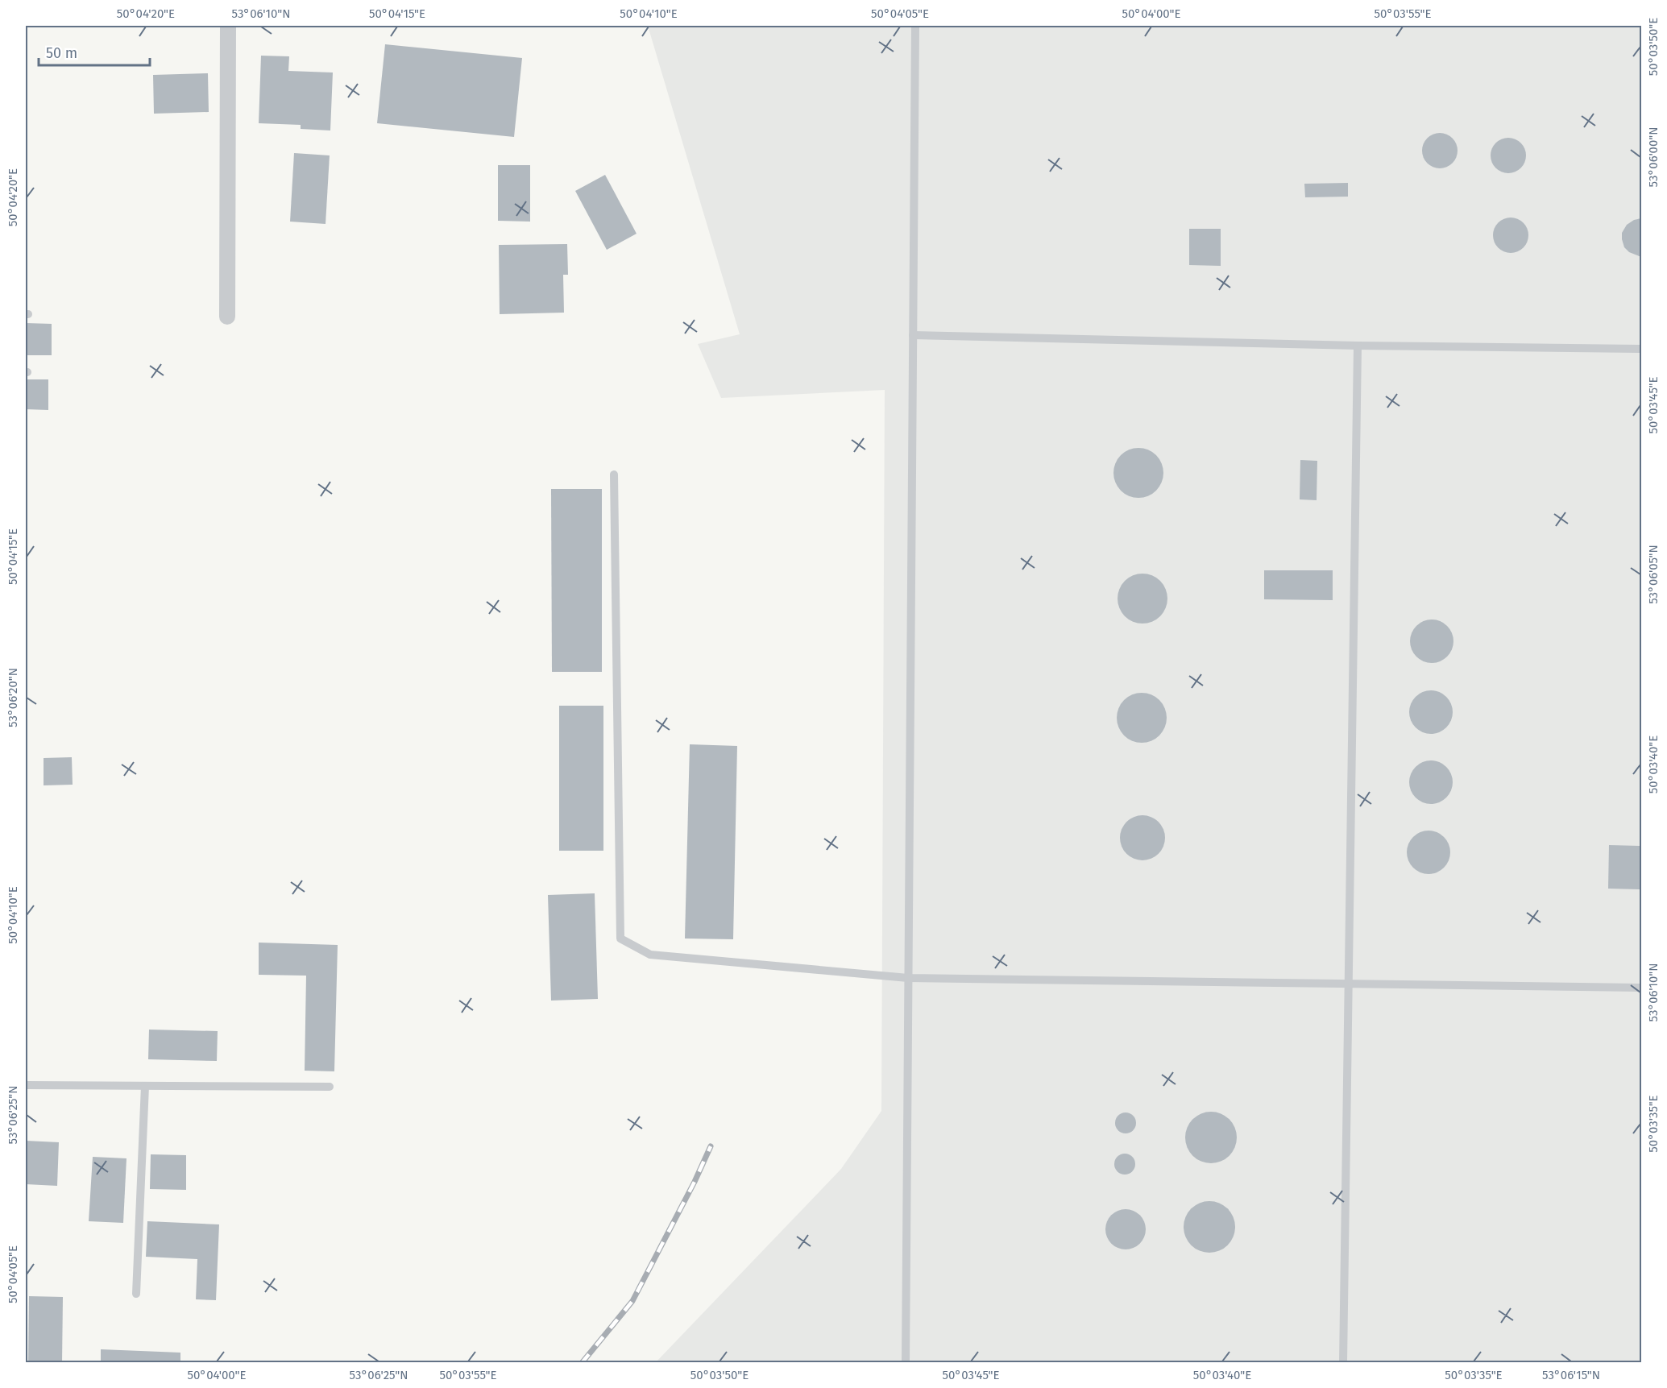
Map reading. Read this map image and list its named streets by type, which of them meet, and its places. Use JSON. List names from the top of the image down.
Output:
{
  "scale_bar": "50 m",
  "coordinates": [
    "50°04'20\"E",
    "53°06'10\"N",
    "50°04'15\"E",
    "50°04'10\"E",
    "50°04'05\"E",
    "50°04'00\"E",
    "50°03'55\"E",
    "50°03'50\"E",
    "53°06'00\"N",
    "50°03'45\"E",
    "53°06'05\"N",
    "53°06'20\"N",
    "50°03'40\"E",
    "53°06'25\"N",
    "50°03'35\"E",
    "53°06'15\"N"
  ]
}
